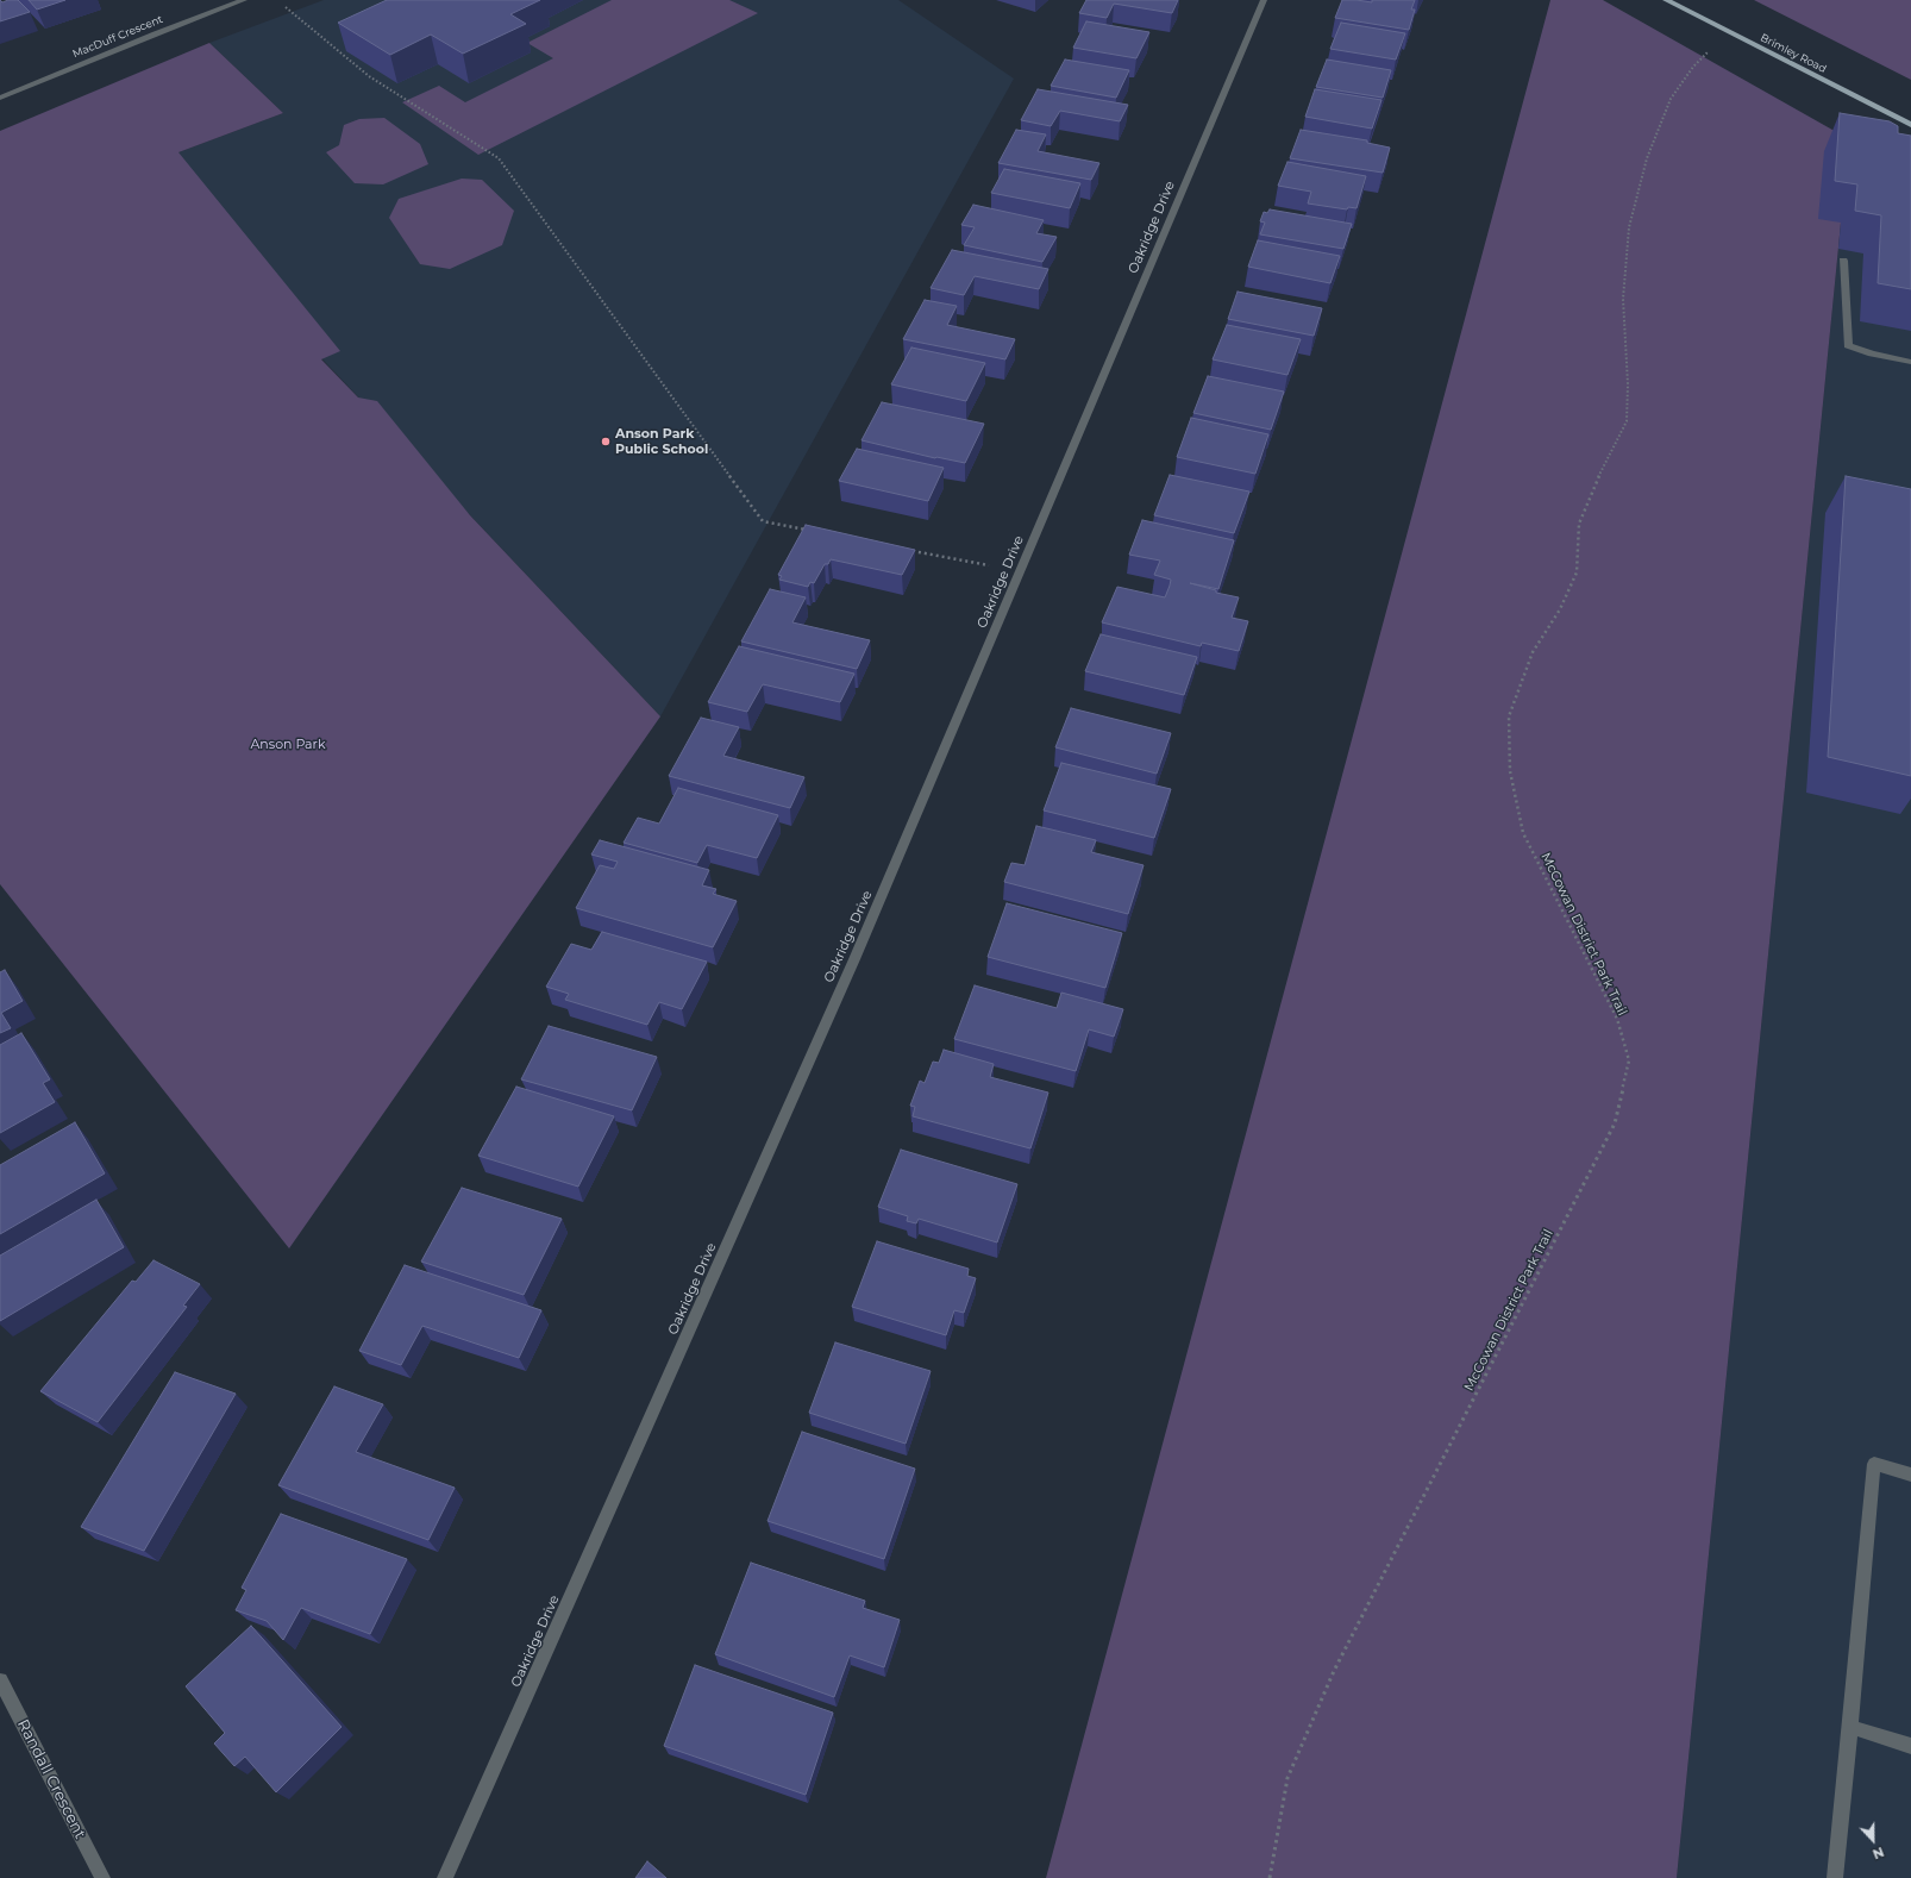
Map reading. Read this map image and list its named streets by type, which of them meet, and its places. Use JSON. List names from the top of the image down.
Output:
{
  "streets": {
    "main road": ["Brimley Road"],
    "street": ["MacDuff Crescent", "Oakridge Drive", "Randall Crescent"],
    "path": ["McCowan District Park Trail"]
  },
  "crossings": [
    ["Brimley Road", "McCowan District Park Trail"]
  ],
  "parks": ["Anson Park"],
  "places": ["Anson Park Public School"],
  "north": "bottom"
}
